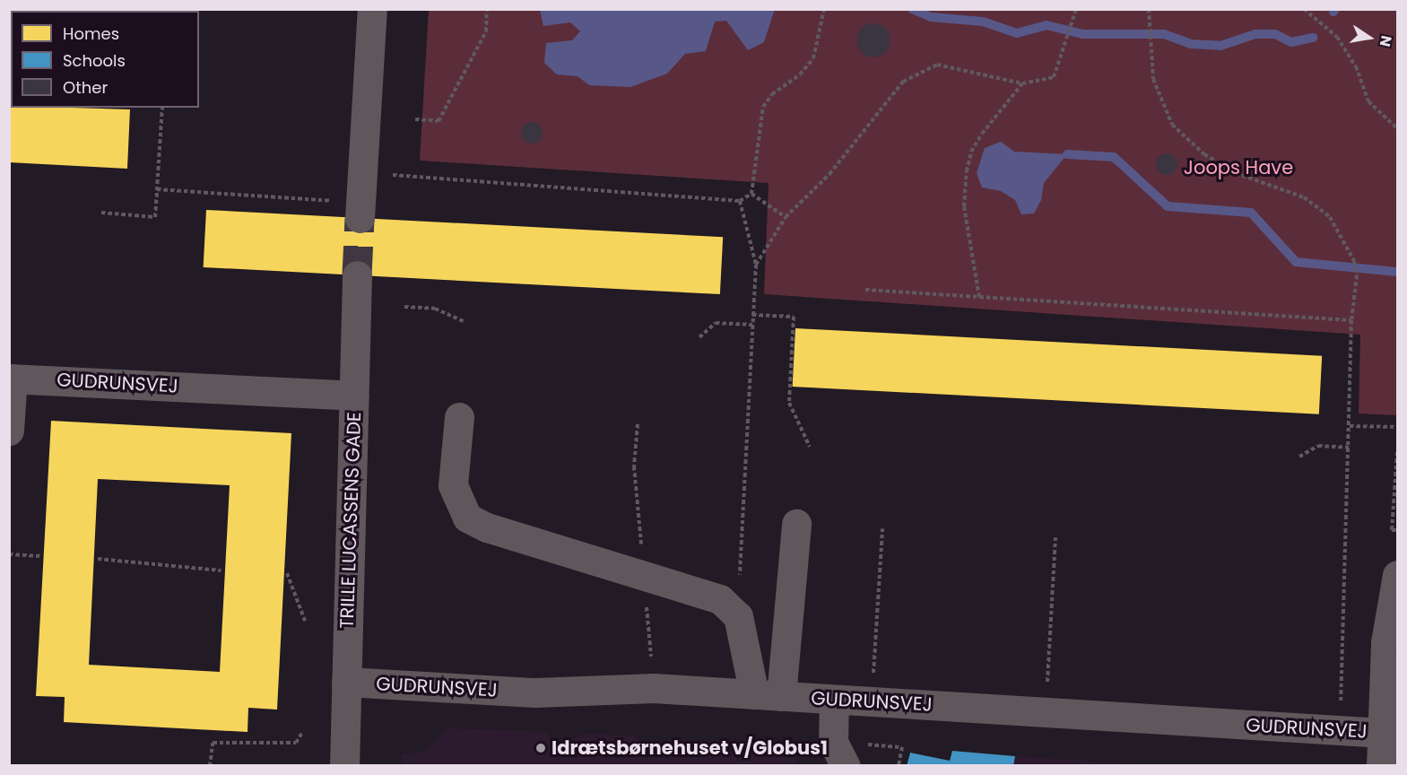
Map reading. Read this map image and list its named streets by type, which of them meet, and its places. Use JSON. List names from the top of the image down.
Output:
{
  "streets": {
    "street": ["GUDRUNSVEJ", "TRILLE LUCASSENS GADE"]
  },
  "crossings": [
    ["GUDRUNSVEJ", "TRILLE LUCASSENS GADE"]
  ],
  "parks": ["Joops Have"],
  "places": ["Idrætsbørnehuset v/Globus1"],
  "legend": ["Homes", "Schools", "Other"],
  "north": "right"
}
